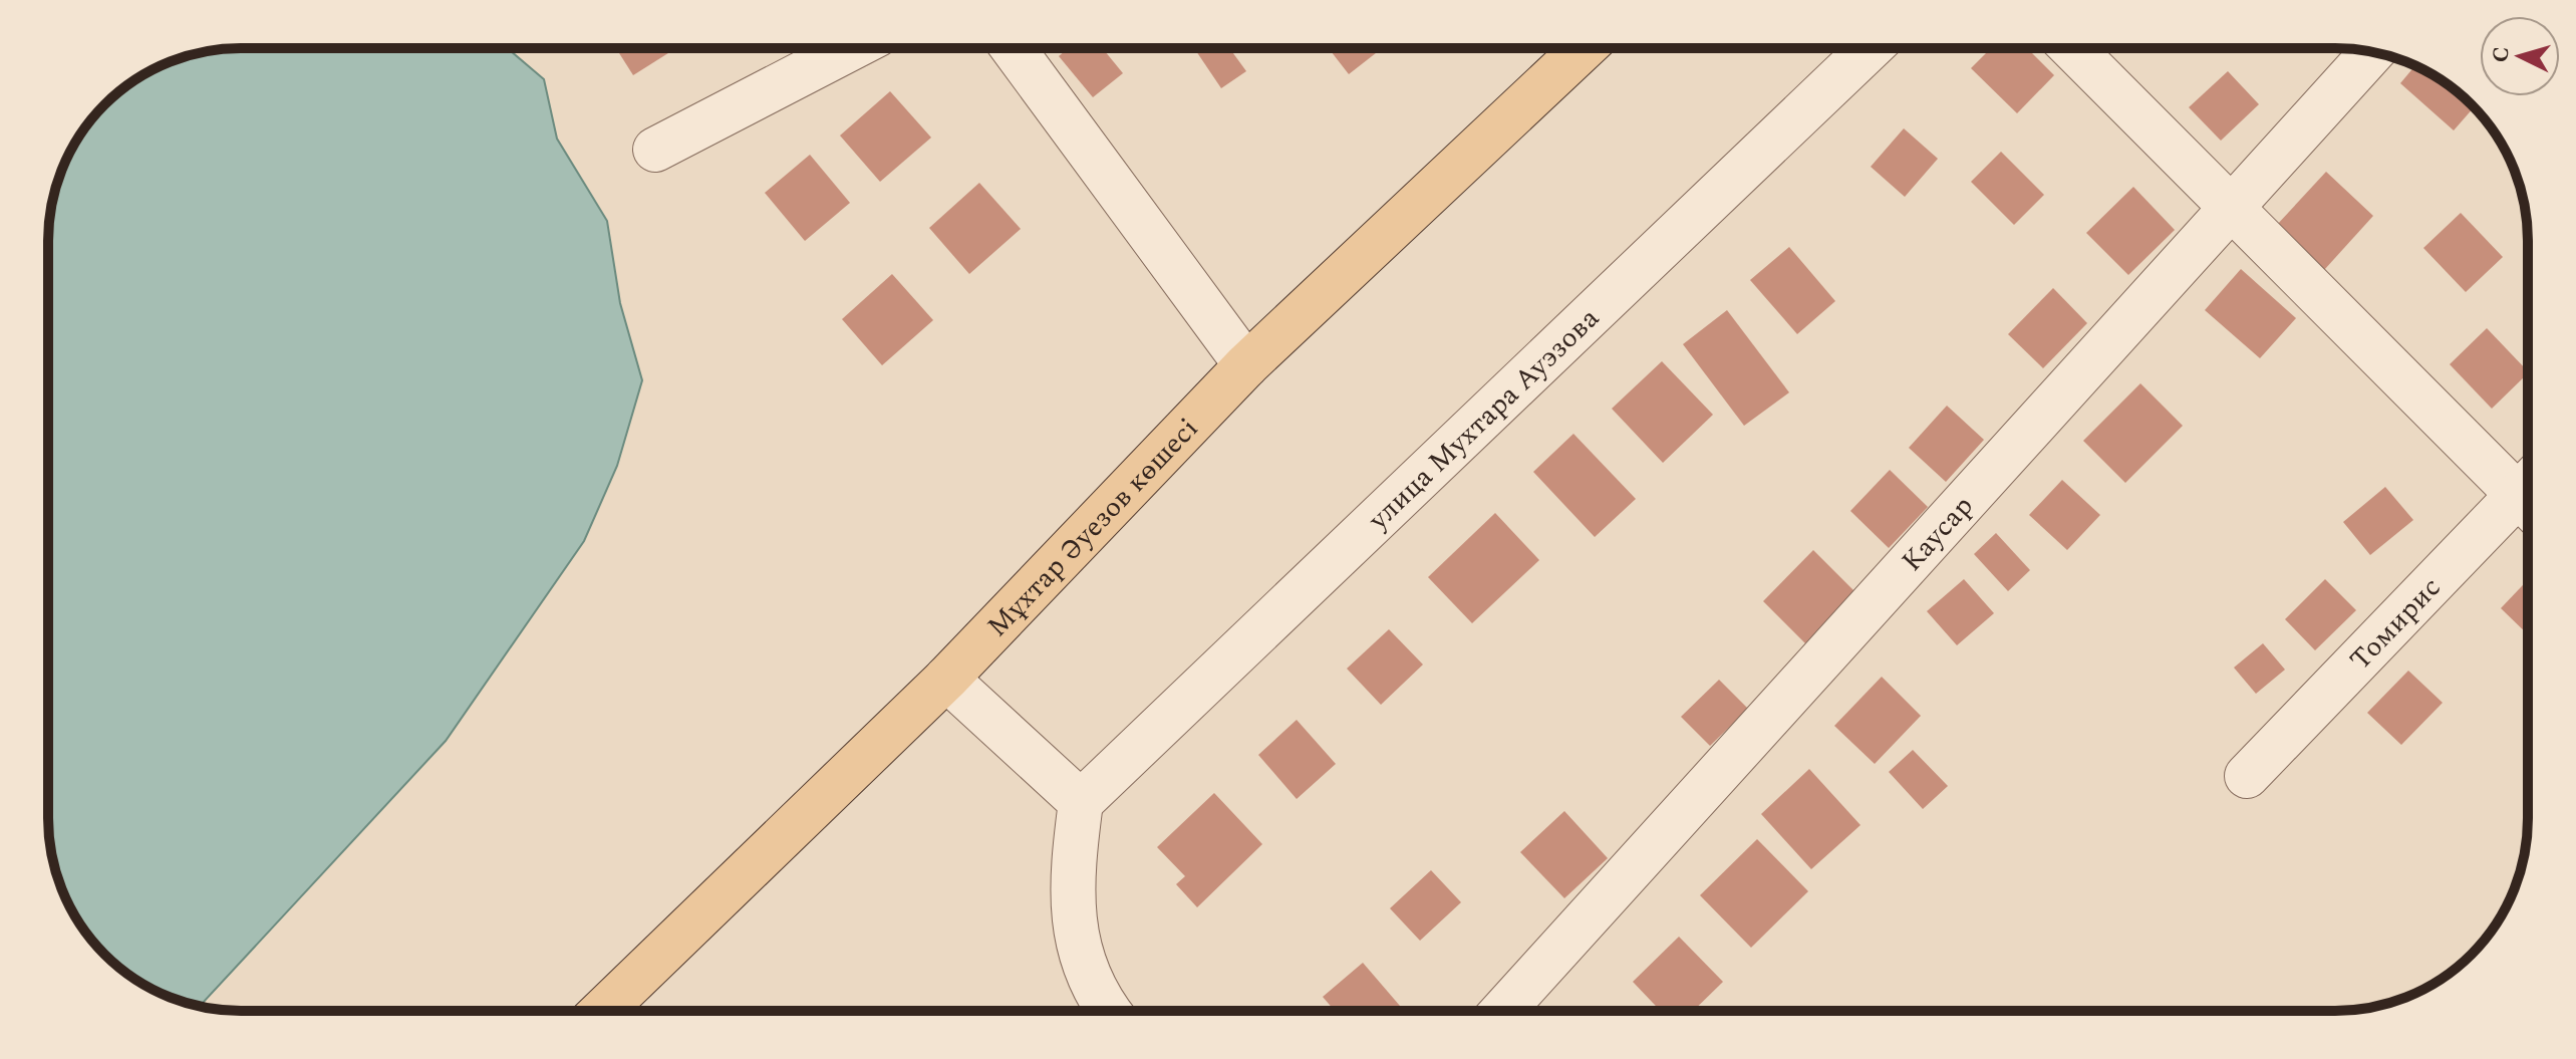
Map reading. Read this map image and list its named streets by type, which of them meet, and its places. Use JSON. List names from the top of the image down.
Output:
{
  "streets": {
    "main road": ["Мұхтар Әуезов көшесі"],
    "street": ["улица Мухтара Ауэзова", "Каусар", "Томирис"]
  },
  "north": "left"
}
